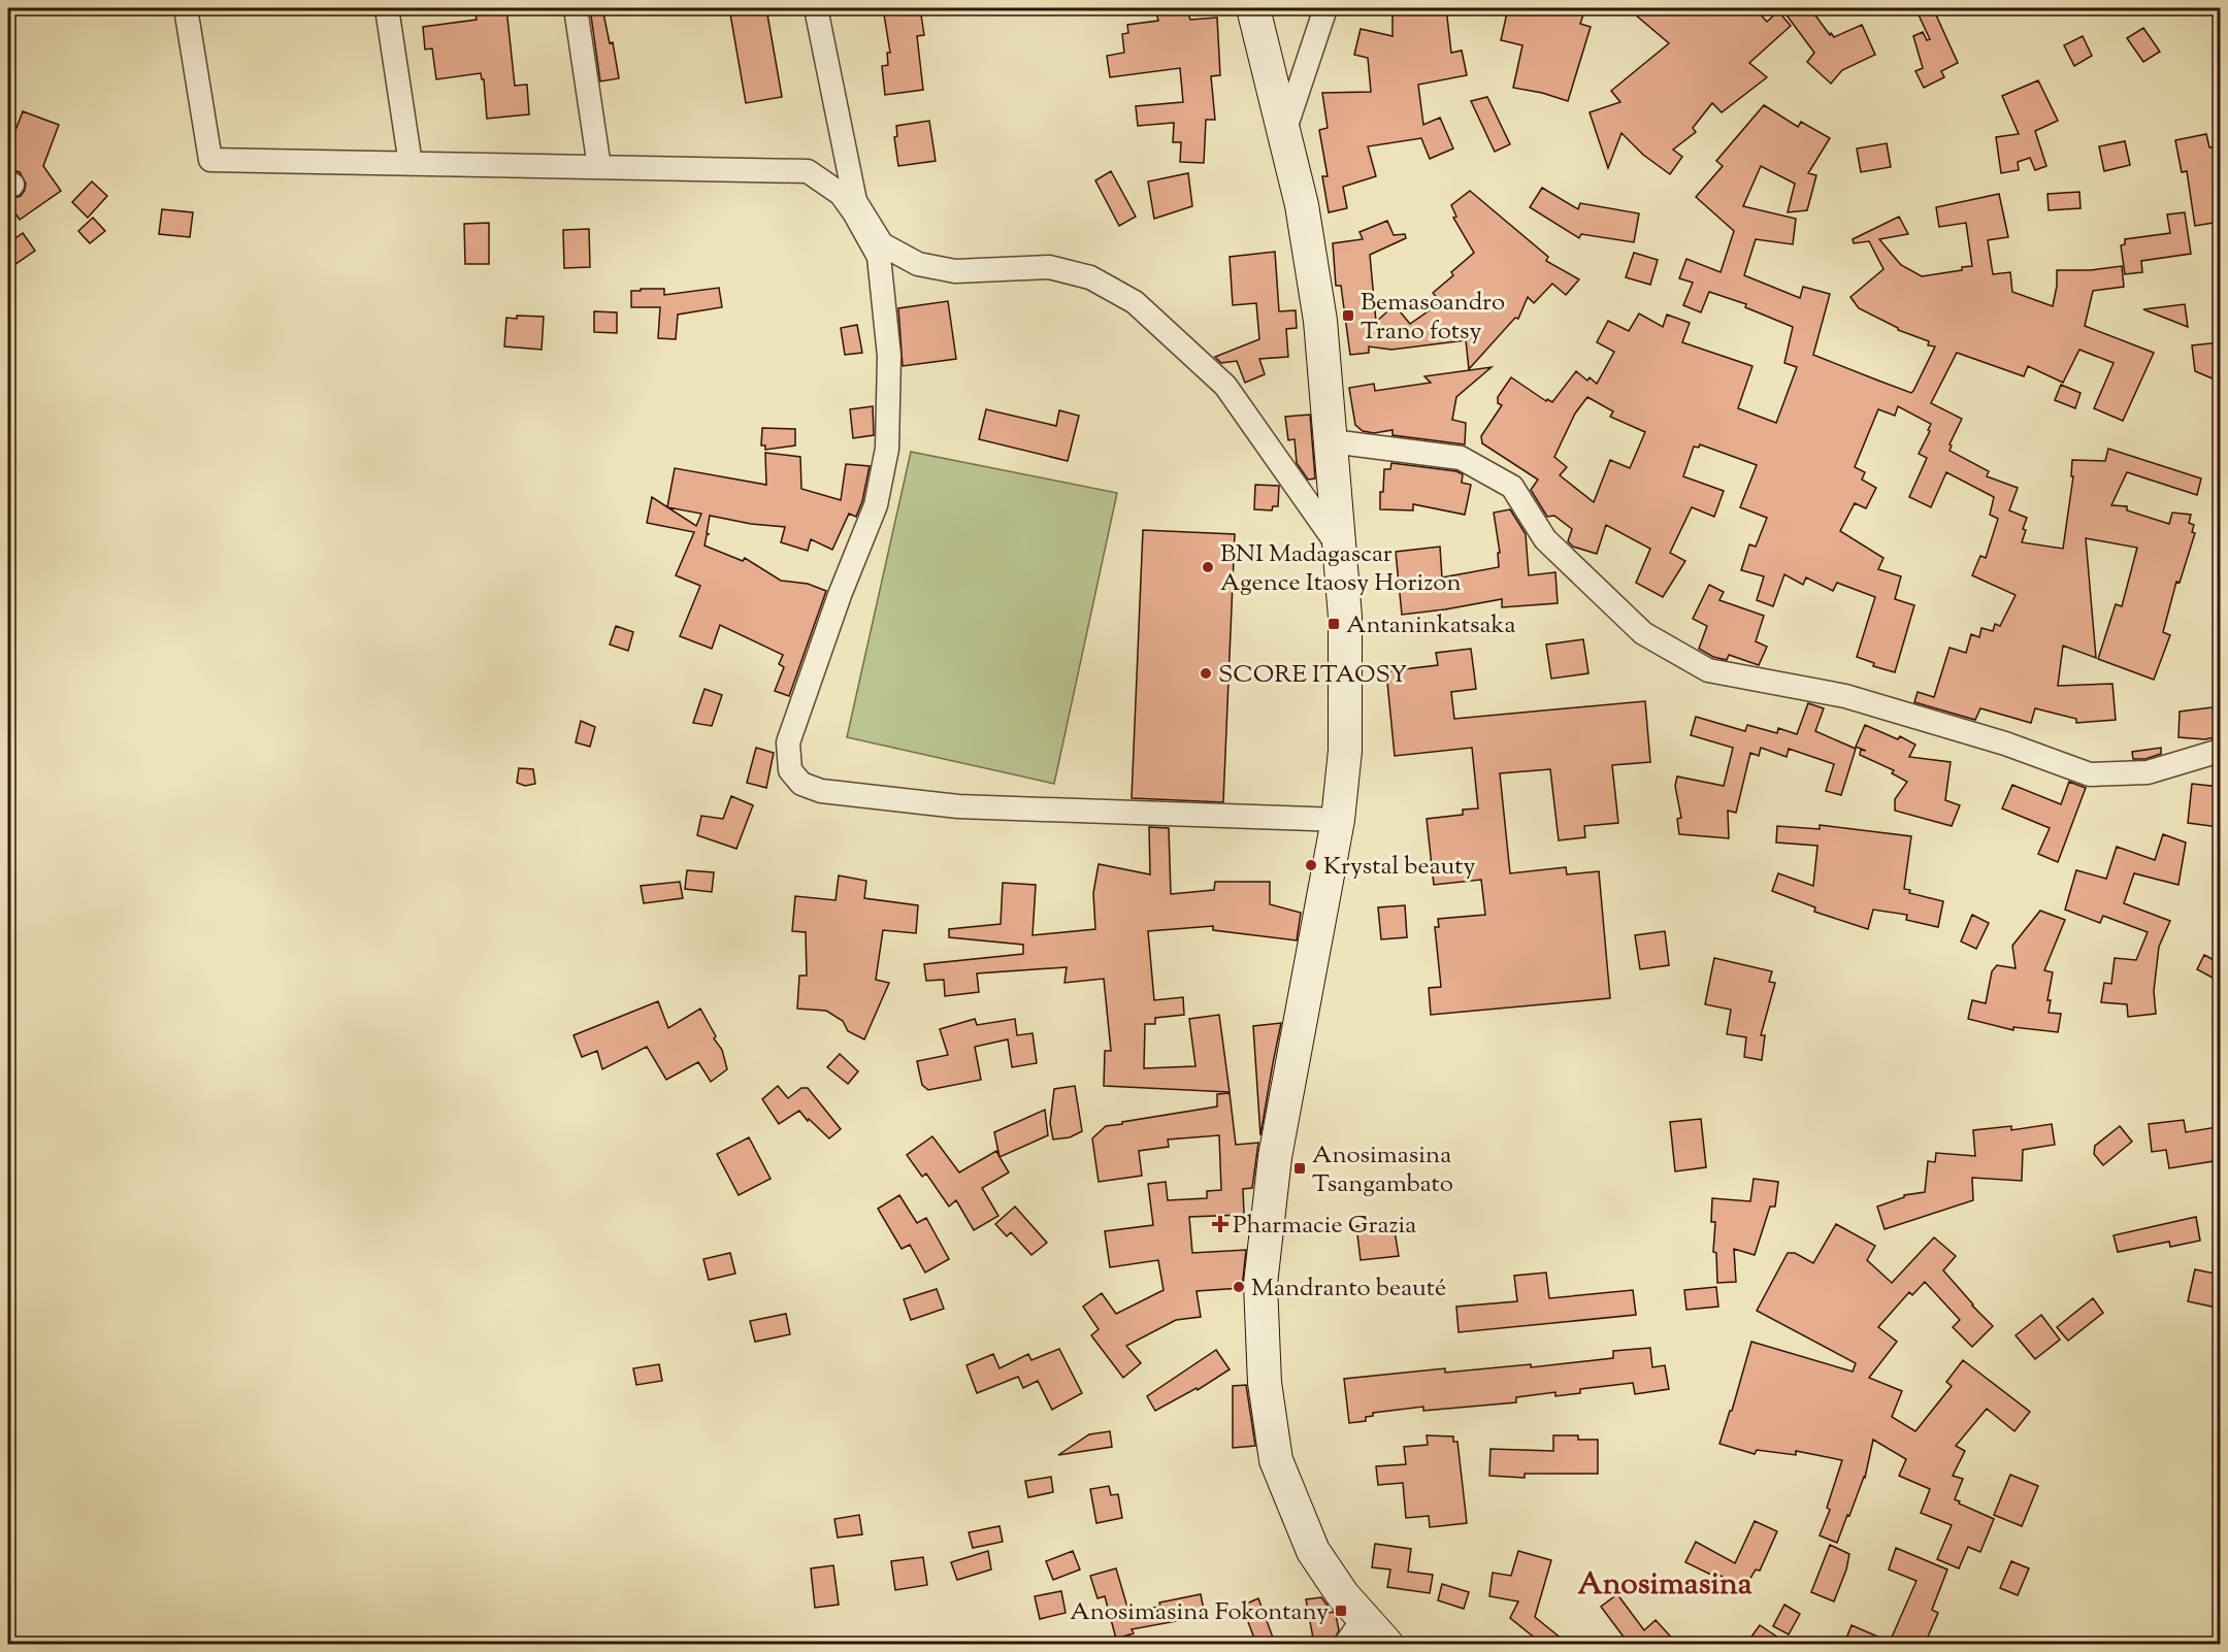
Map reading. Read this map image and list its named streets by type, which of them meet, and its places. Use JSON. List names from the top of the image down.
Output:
{
  "districts": ["Anosimasina"],
  "places": {
    "transit": [
      "Bemasoandro Trano fotsy",
      "Antaninkatsaka",
      "Anosimasina Tsangambato",
      "Anosimasina Fokontany"
    ],
    "other": [
      "BNI Madagascar Agence Itaosy Horizon",
      "SCORE ITAOSY",
      "Krystal beauty",
      "Mandranto beauté"
    ],
    "health": ["Pharmacie Grazia"]
  }
}
